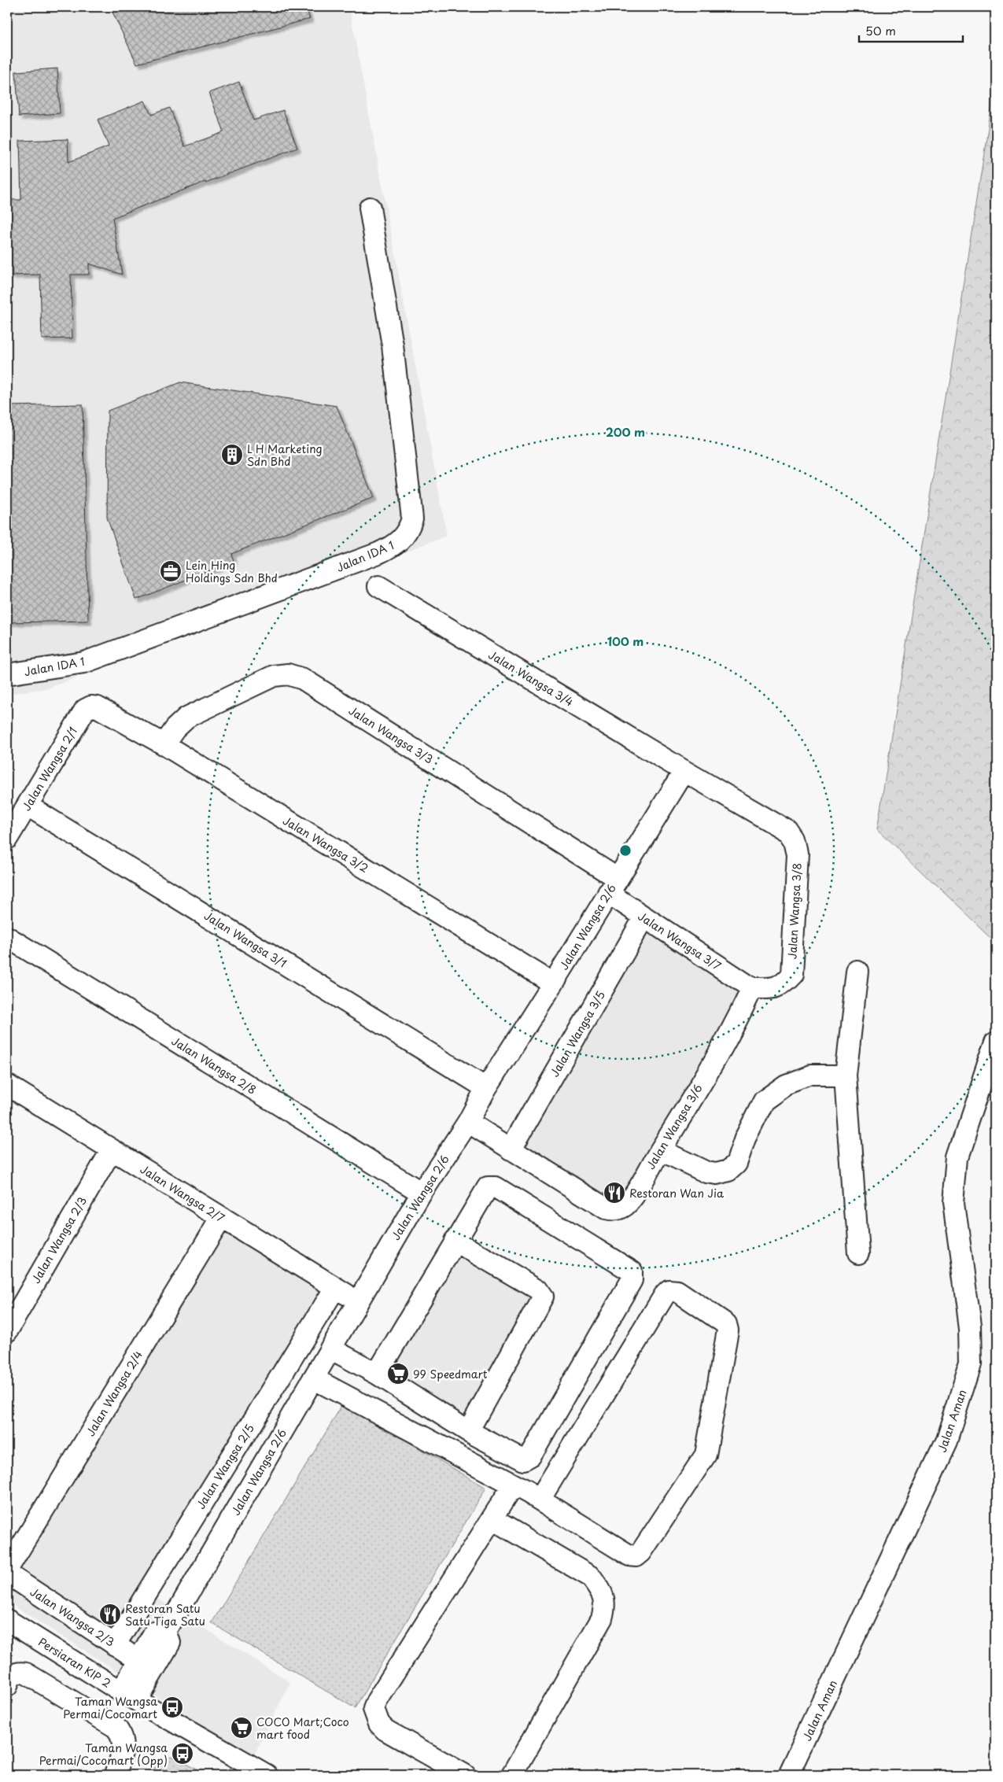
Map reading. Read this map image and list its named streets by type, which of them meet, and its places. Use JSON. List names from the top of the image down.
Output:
{
  "streets": {
    "street": [
      "Jalan IDA 1",
      "Jalan Wangsa 3/4",
      "Jalan Wangsa 3/3",
      "Jalan Wangsa 2/1",
      "Jalan Wangsa 3/2",
      "Jalan Wangsa 3/8",
      "Jalan Wangsa 2/6",
      "Jalan Wangsa 3/1",
      "Jalan Wangsa 3/7",
      "Jalan Wangsa 3/5",
      "Jalan Wangsa 2/8",
      "Jalan Wangsa 3/6",
      "Jalan Wangsa 2/7",
      "Jalan Wangsa 2/3",
      "Jalan Wangsa 2/4",
      "Jalan Aman",
      "Jalan Wangsa 2/5",
      "Persiaran KIP 2"
    ]
  },
  "crossings": [
    ["Jalan Wangsa 3/4", "Jalan Wangsa 3/8"],
    ["Jalan Wangsa 3/4", "Jalan Wangsa 2/6"],
    ["Jalan Wangsa 3/3", "Jalan Wangsa 3/2"],
    ["Jalan Wangsa 3/3", "Jalan Wangsa 2/6"],
    ["Jalan Wangsa 3/3", "Jalan Wangsa 3/7"],
    ["Jalan Wangsa 2/1", "Jalan Wangsa 3/2"],
    ["Jalan Wangsa 2/1", "Jalan Wangsa 3/1"],
    ["Jalan Wangsa 3/2", "Jalan Wangsa 2/6"],
    ["Jalan Wangsa 3/8", "Jalan Wangsa 2/6"],
    ["Jalan Wangsa 3/8", "Jalan Wangsa 3/7"],
    ["Jalan Wangsa 3/8", "Jalan Wangsa 3/6"],
    ["Jalan Wangsa 2/6", "Jalan Wangsa 3/1"],
    ["Jalan Wangsa 2/6", "Jalan Wangsa 3/7"],
    ["Jalan Wangsa 2/6", "Jalan Wangsa 2/8"],
    ["Jalan Wangsa 2/6", "Jalan Wangsa 3/6"],
    ["Jalan Wangsa 2/6", "Jalan Wangsa 2/7"],
    ["Jalan Wangsa 3/7", "Jalan Wangsa 3/5"],
    ["Jalan Wangsa 3/7", "Jalan Wangsa 3/6"],
    ["Jalan Wangsa 3/5", "Jalan Wangsa 3/6"],
    ["Jalan Wangsa 2/7", "Jalan Wangsa 2/3"],
    ["Jalan Wangsa 2/7", "Jalan Wangsa 2/4"],
    ["Jalan Wangsa 2/7", "Jalan Wangsa 2/5"],
    ["Jalan Wangsa 2/3", "Jalan Wangsa 2/5"]
  ],
  "places": {
    "building": ["L H Marketing Sdn Bhd"],
    "office": ["Lein Hing Holdings Sdn Bhd"],
    "restaurant": ["Restoran Wan Jia", "Restoran Satu Satu Tiga Satu"],
    "supermarket": ["99 Speedmart", "COCO Mart;Coco mart food"],
    "bus stop": ["Taman Wangsa Permai/Cocomart", "Taman Wangsa Permai/Cocomart (Opp)"]
  },
  "scale_bar": "50 m",
  "rings": ["200 m", "100 m"]
}
